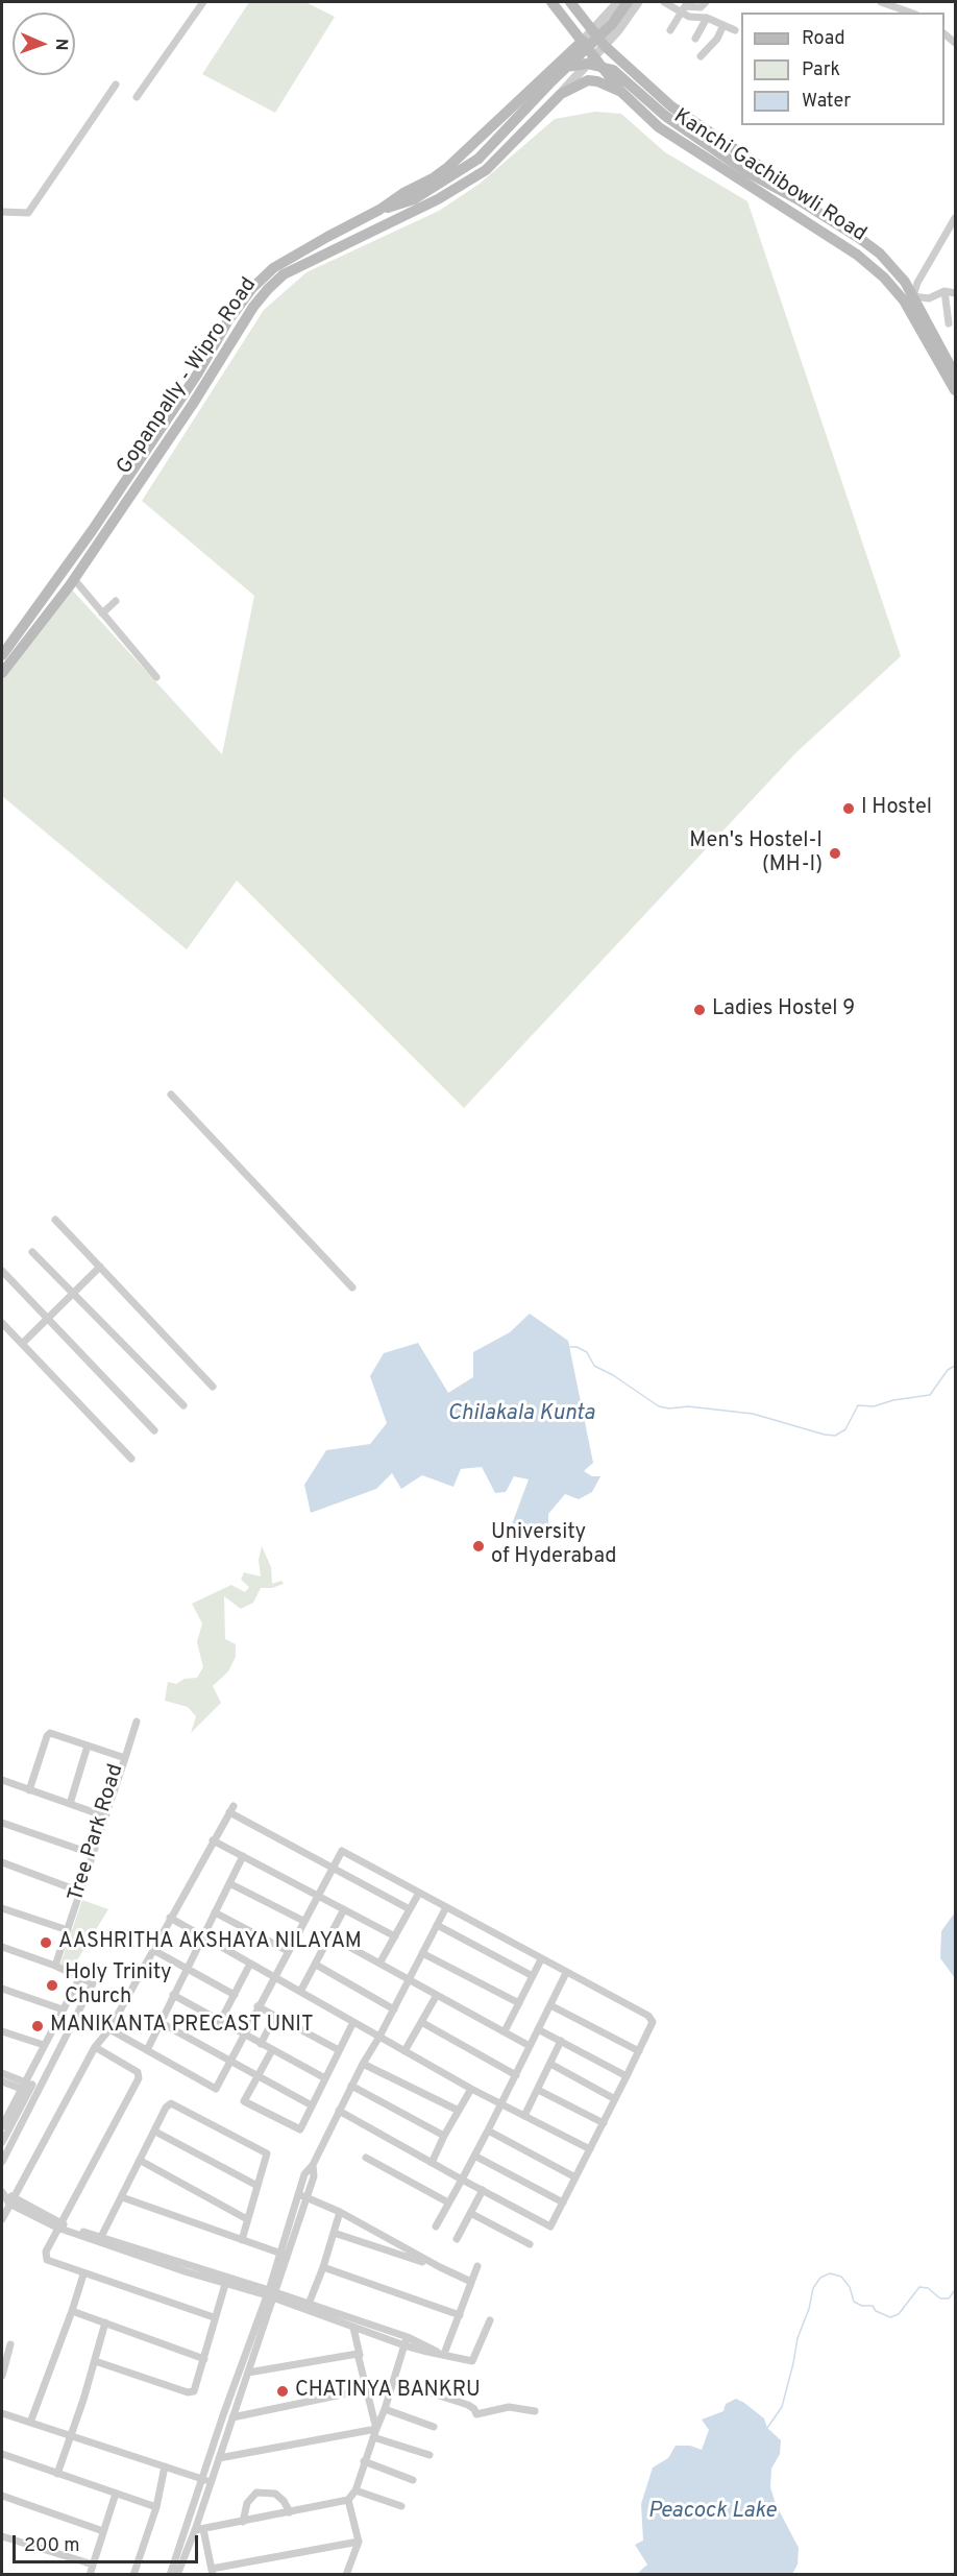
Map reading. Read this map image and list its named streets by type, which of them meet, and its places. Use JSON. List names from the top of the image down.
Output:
{
  "streets": {
    "main road": ["Kanchi Gachibowli Road", "Gopanpally - Wipro Road"],
    "street": ["Tree Park Road"]
  },
  "crossings": [
    ["Kanchi Gachibowli Road", "Gopanpally - Wipro Road"]
  ],
  "water": ["Chilakala Kunta", "Peacock Lake"],
  "places": [
    "I Hostel",
    "Men's Hostel-I (MH-I)",
    "Ladies Hostel 9",
    "University of Hyderabad",
    "AASHRITHA AKSHAYA NILAYAM",
    "Holy Trinity Church",
    "MANIKANTA PRECAST UNIT",
    "CHATINYA BANKRU"
  ],
  "legend": ["Road", "Park", "Water"],
  "scale_bar": "200 m",
  "north": "right"
}
